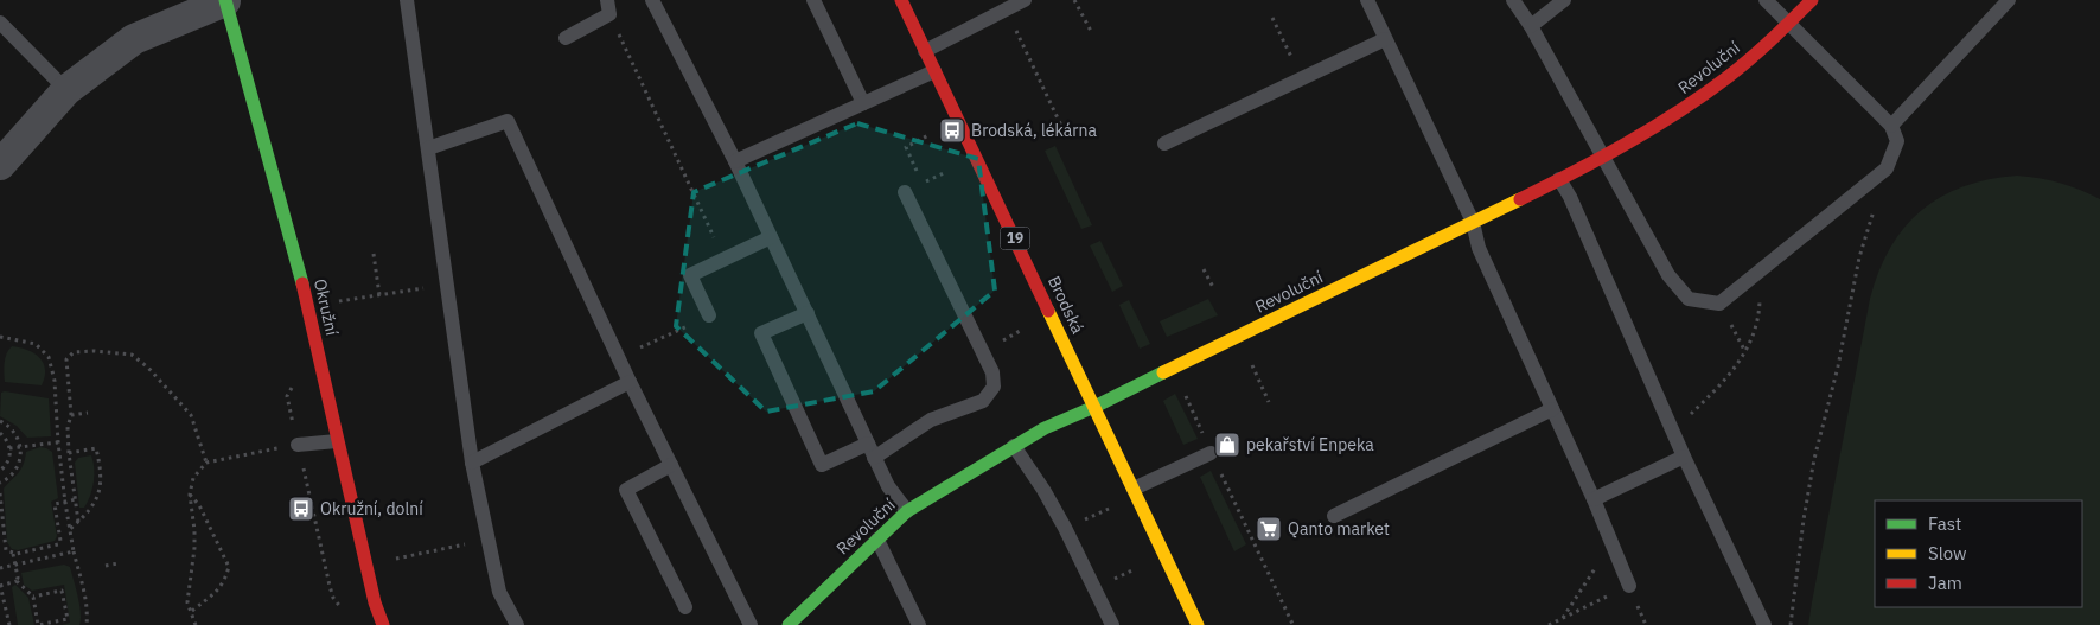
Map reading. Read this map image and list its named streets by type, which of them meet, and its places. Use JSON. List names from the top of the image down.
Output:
{
  "streets": {
    "street": [
      "Revoluční",
      "19",
      "Brodská",
      "Okružní"
    ]
  },
  "crossings": [
    ["Revoluční", "Brodská"]
  ],
  "places": {
    "bus stop": ["Brodská, lékárna", "Okružní, dolní"],
    "shop": ["pekařství Enpeka"],
    "supermarket": ["Qanto market"]
  },
  "legend": ["Fast", "Slow", "Jam"]
}
